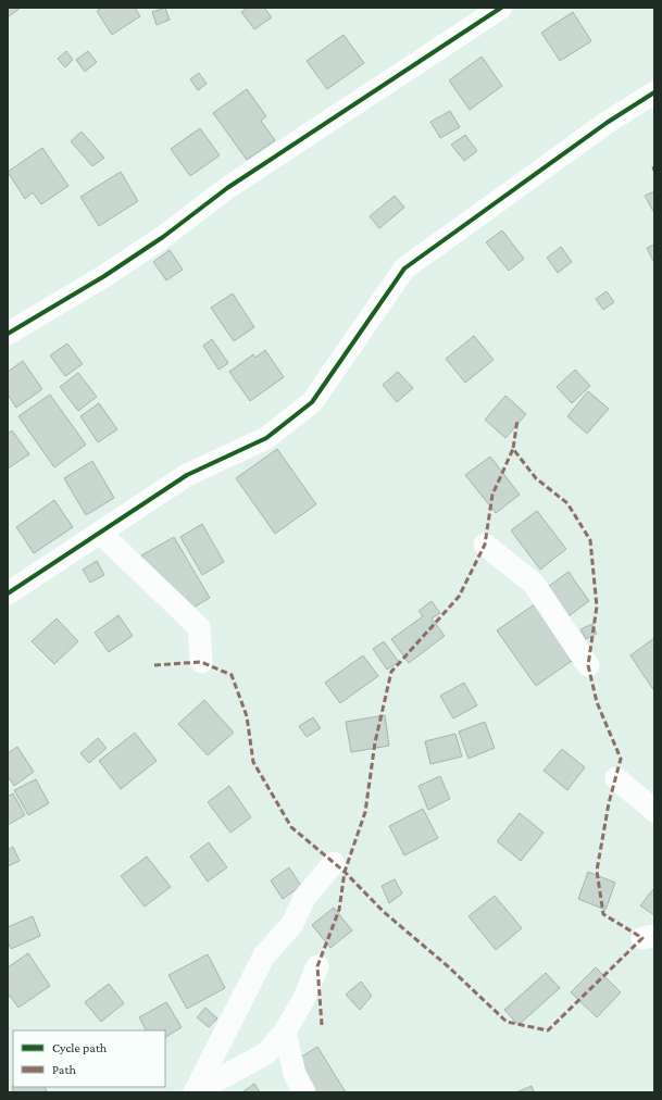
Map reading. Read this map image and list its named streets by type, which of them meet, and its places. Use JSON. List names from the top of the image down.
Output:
{
  "legend": ["Cycle path", "Path"]
}
